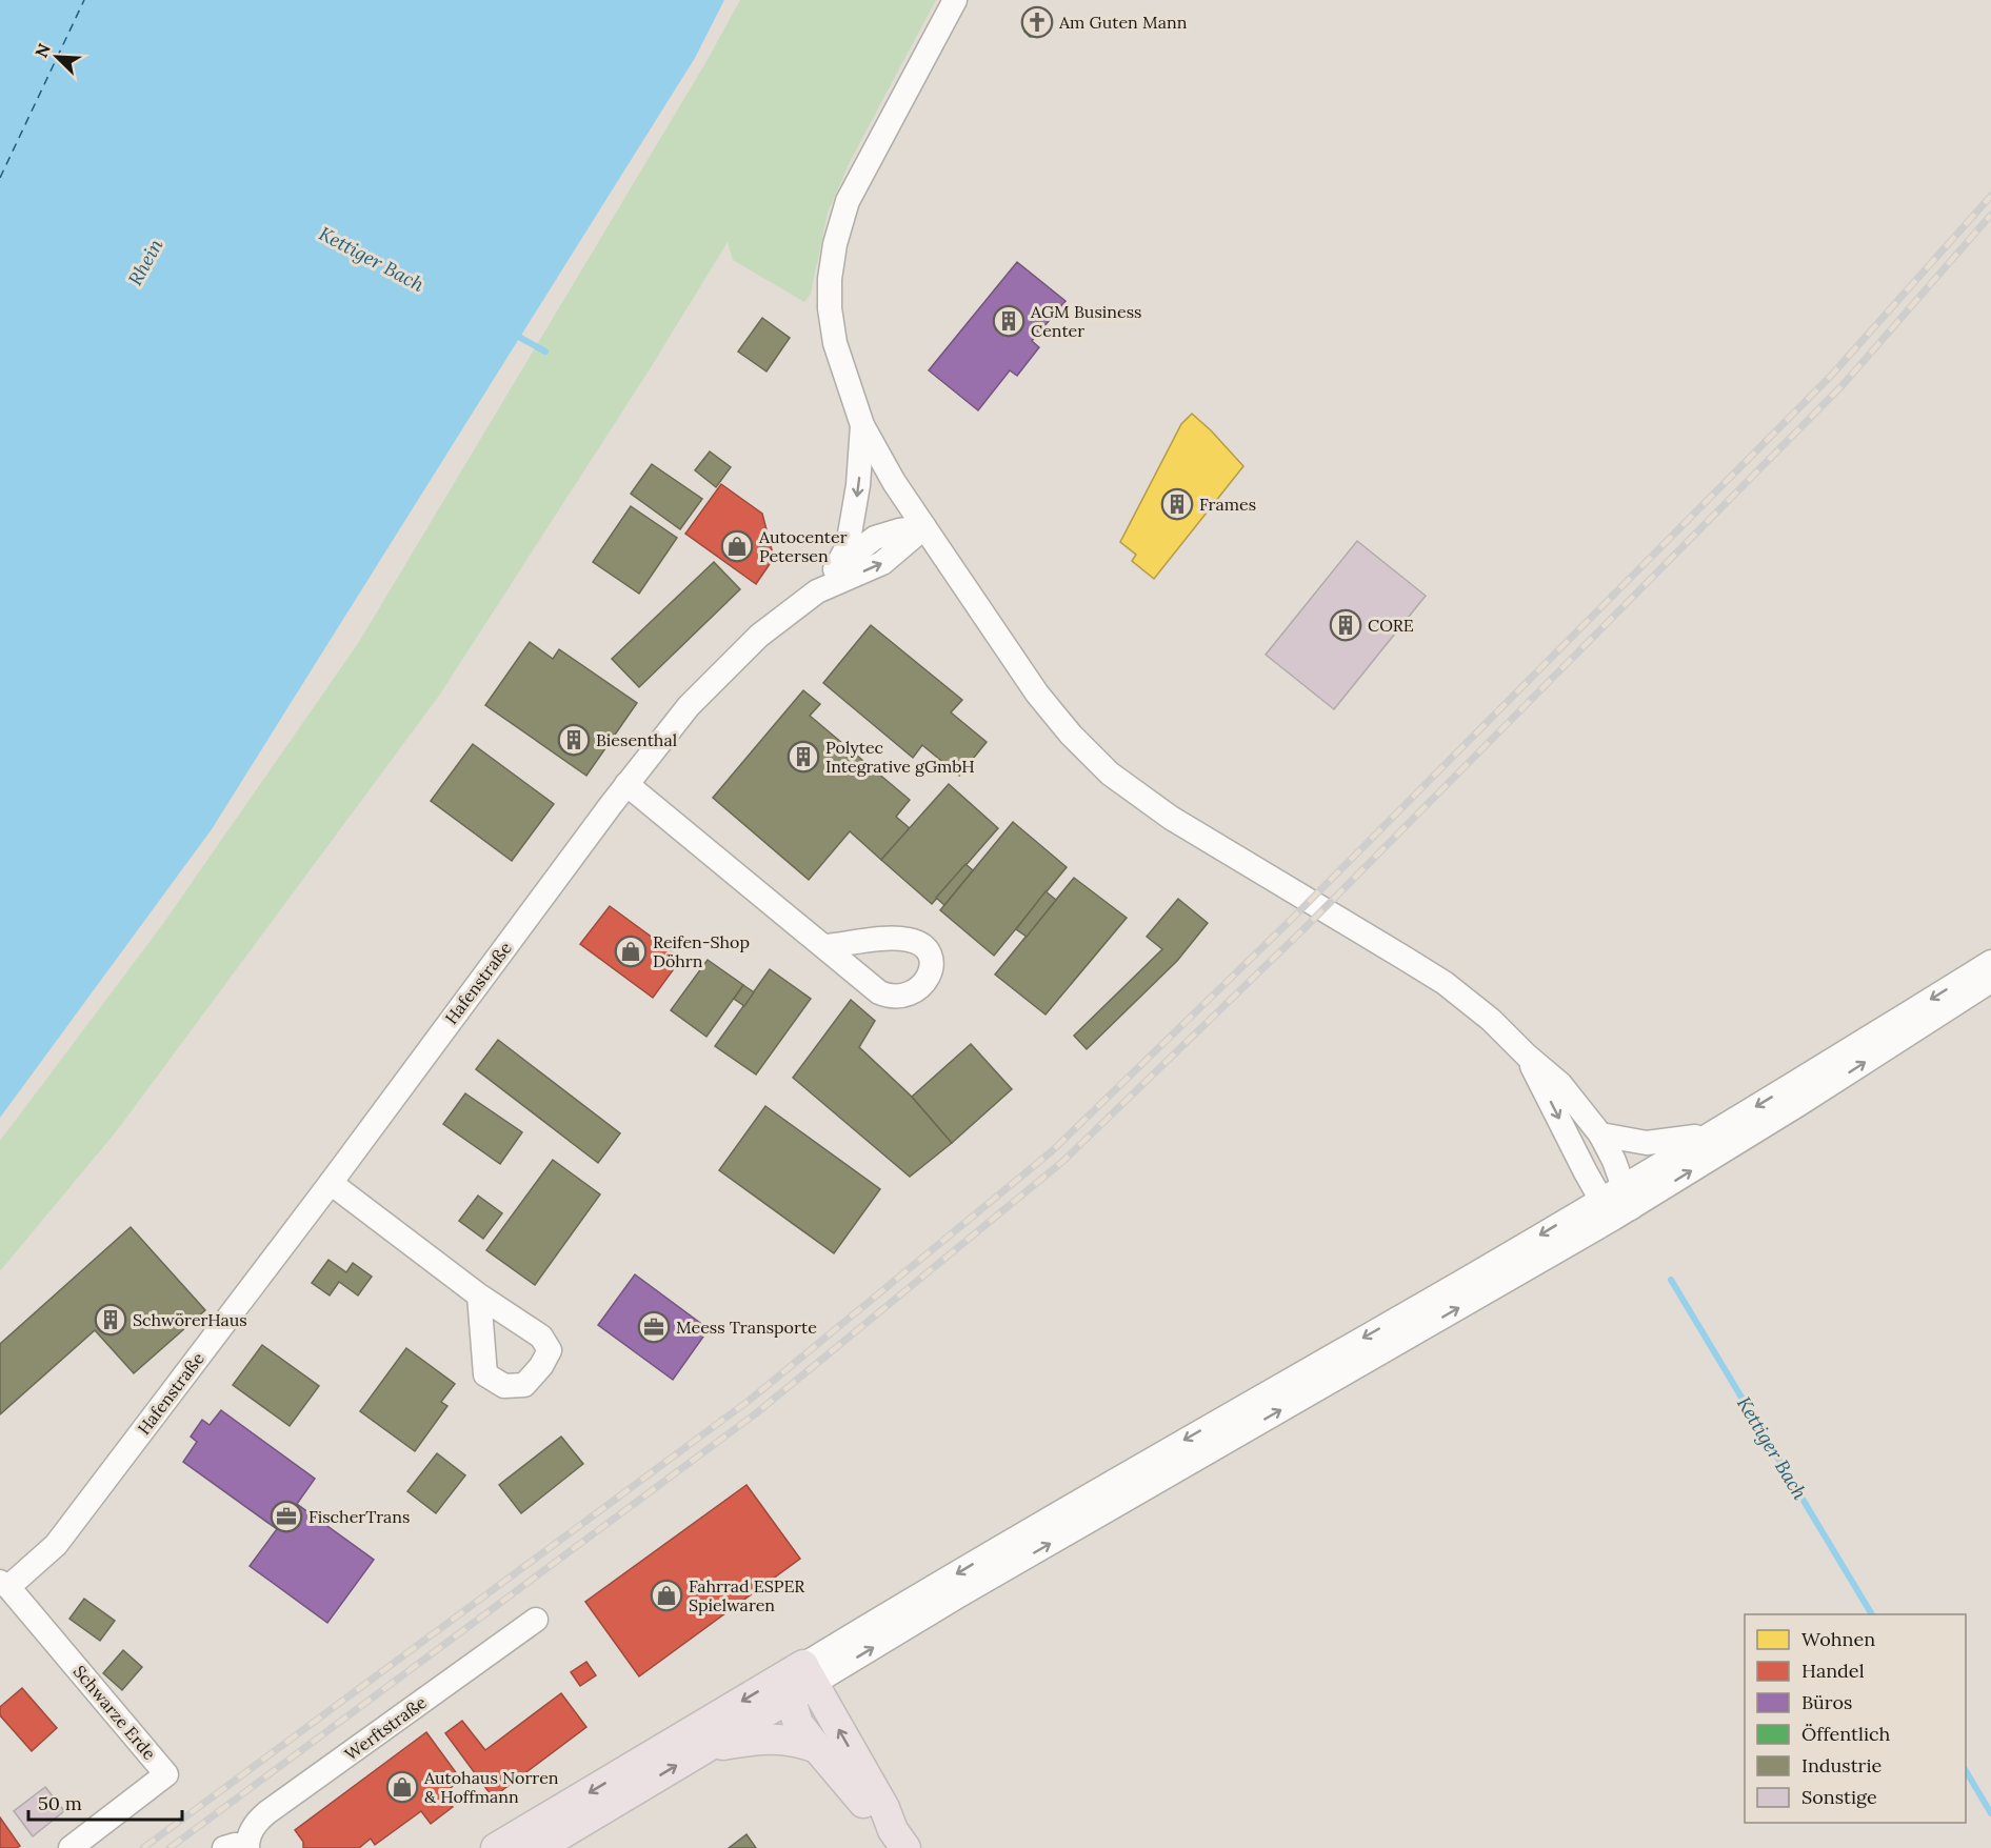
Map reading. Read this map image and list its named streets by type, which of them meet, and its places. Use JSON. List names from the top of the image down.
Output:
{
  "streets": {
    "street": ["Hafenstraße", "Schwarze Erde", "Werftstraße"]
  },
  "crossings": [
    ["Hafenstraße", "Schwarze Erde"]
  ],
  "water": ["Kettiger Bach", "Rhein"],
  "places": {
    "church": ["Am Guten Mann"],
    "building": [
      "AGM Business Center",
      "Frames",
      "CORE",
      "Biesenthal",
      "Polytec Integrative gGmbH",
      "SchwörerHaus"
    ],
    "shop": [
      "Autocenter Petersen",
      "Reifen-Shop Döhrn",
      "Fahrrad ESPER Spielwaren",
      "Autohaus Norren & Hoffmann"
    ],
    "office": ["Meess Transporte", "FischerTrans"]
  },
  "legend": [
    "Wohnen",
    "Handel",
    "Büros",
    "Öffentlich",
    "Industrie",
    "Sonstige"
  ],
  "scale_bar": "50 m",
  "north": "top left"
}
